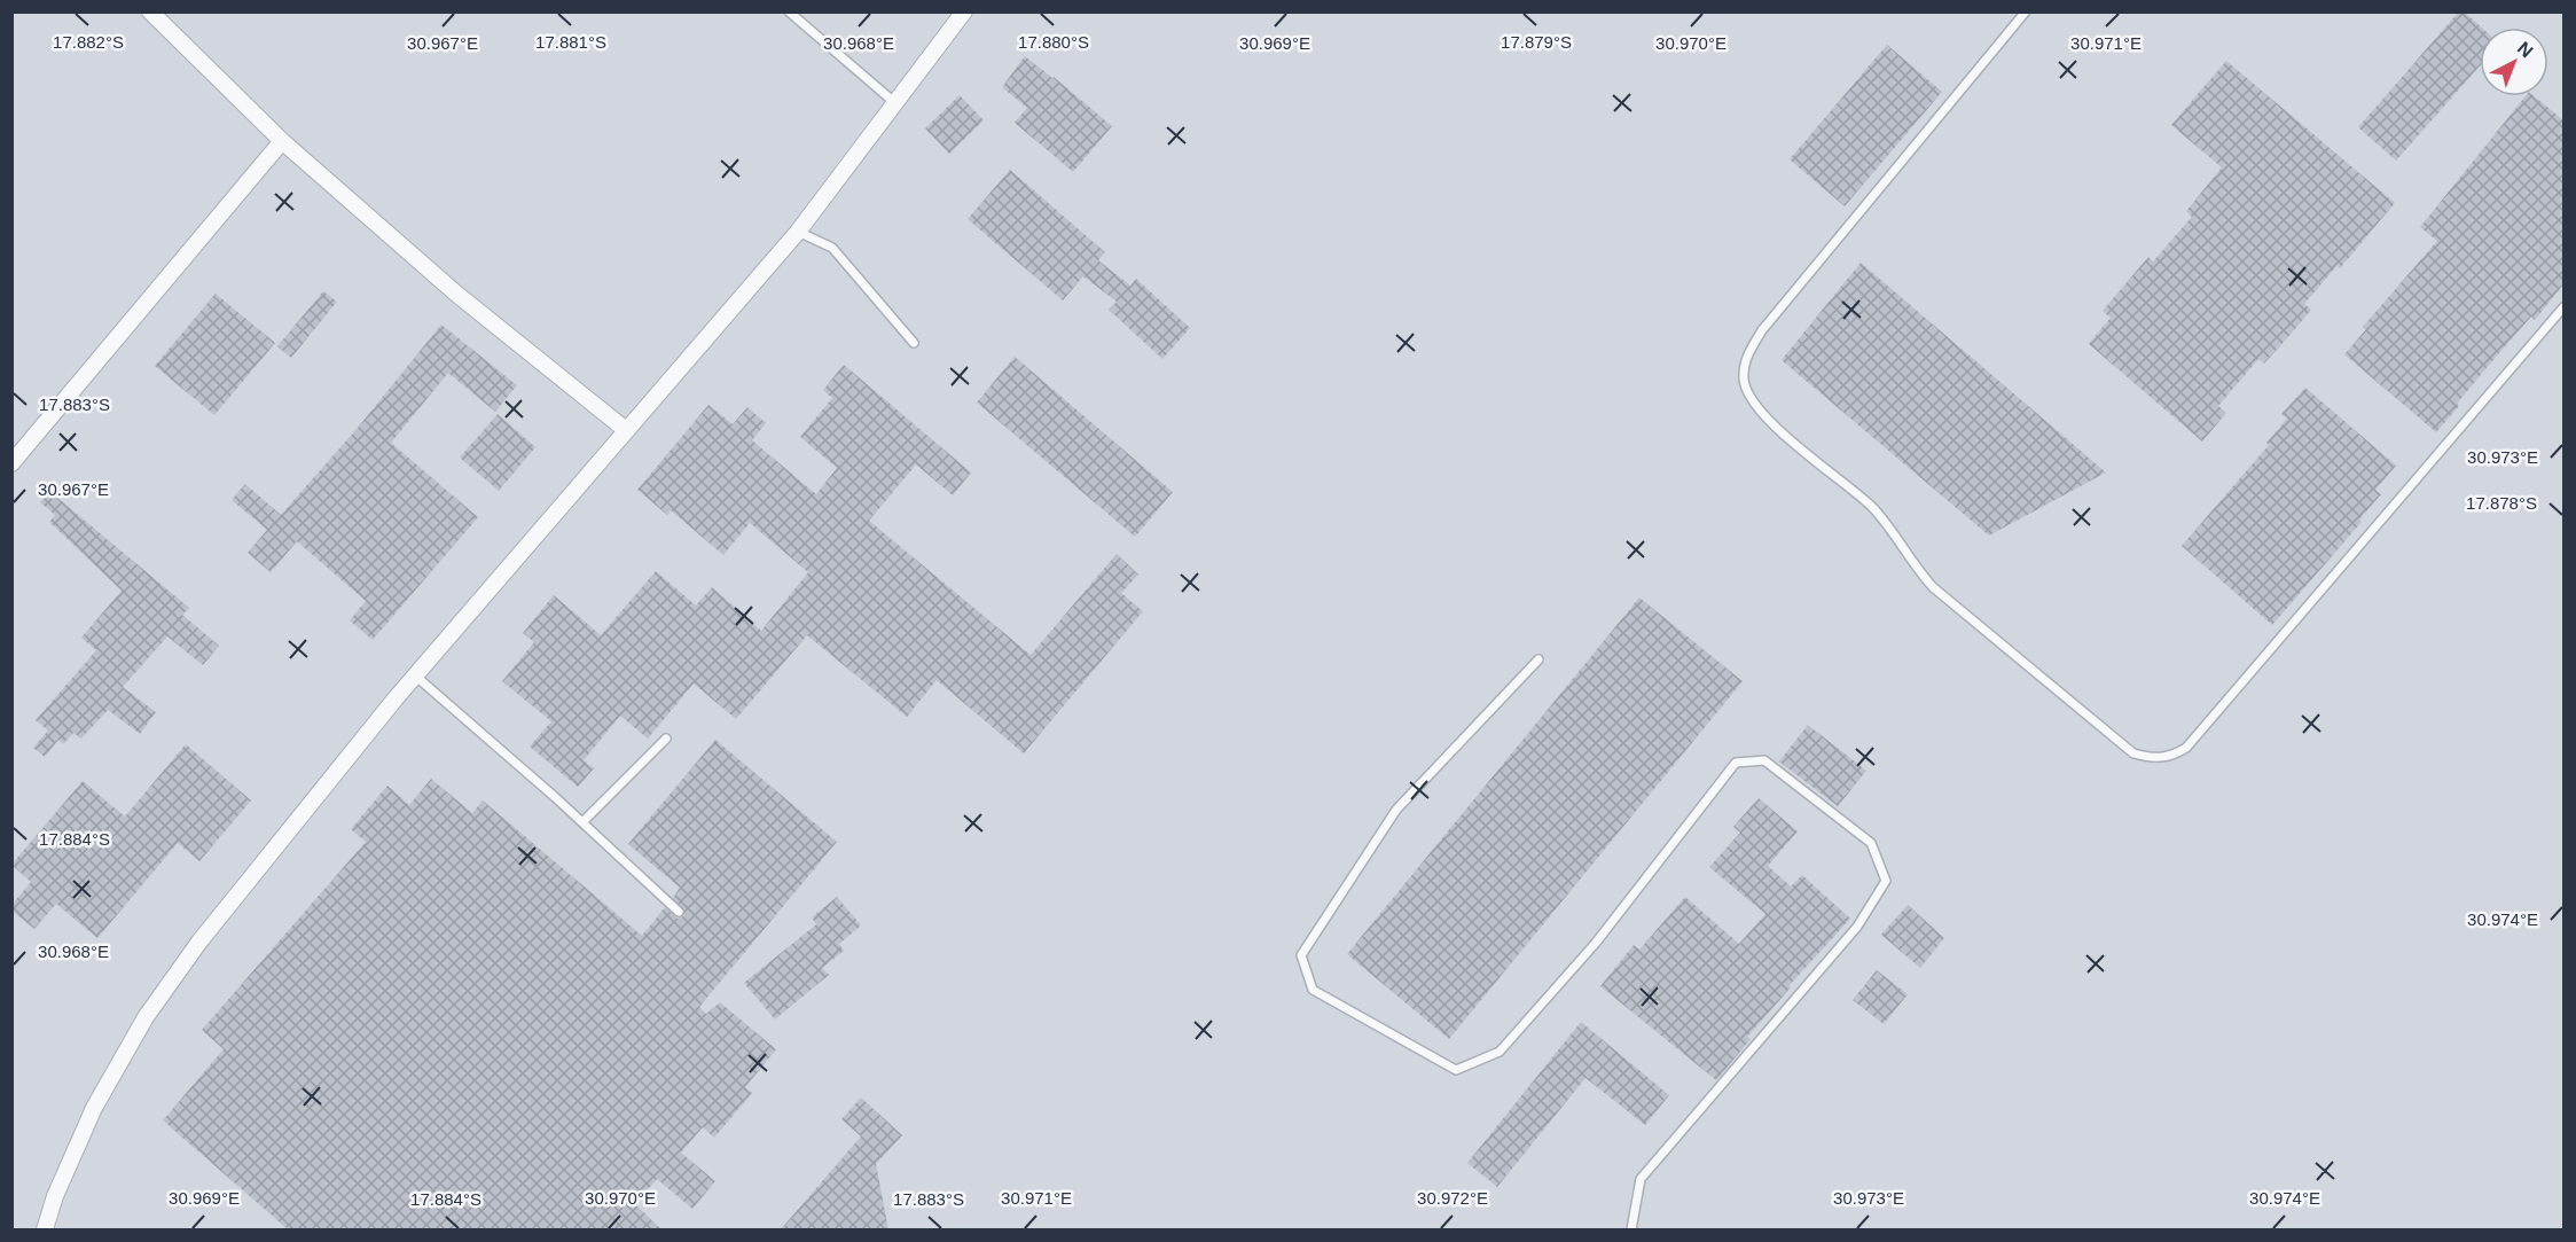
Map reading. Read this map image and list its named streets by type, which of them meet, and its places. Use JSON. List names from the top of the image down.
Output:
{
  "north": "top right",
  "coordinates": [
    "17.881°S",
    "17.882°S",
    "17.880°S",
    "17.879°S",
    "30.967°E",
    "30.968°E",
    "30.969°E",
    "30.970°E",
    "30.971°E",
    "17.883°S",
    "30.973°E",
    "17.878°S",
    "17.884°S",
    "30.974°E",
    "30.972°E"
  ]
}
